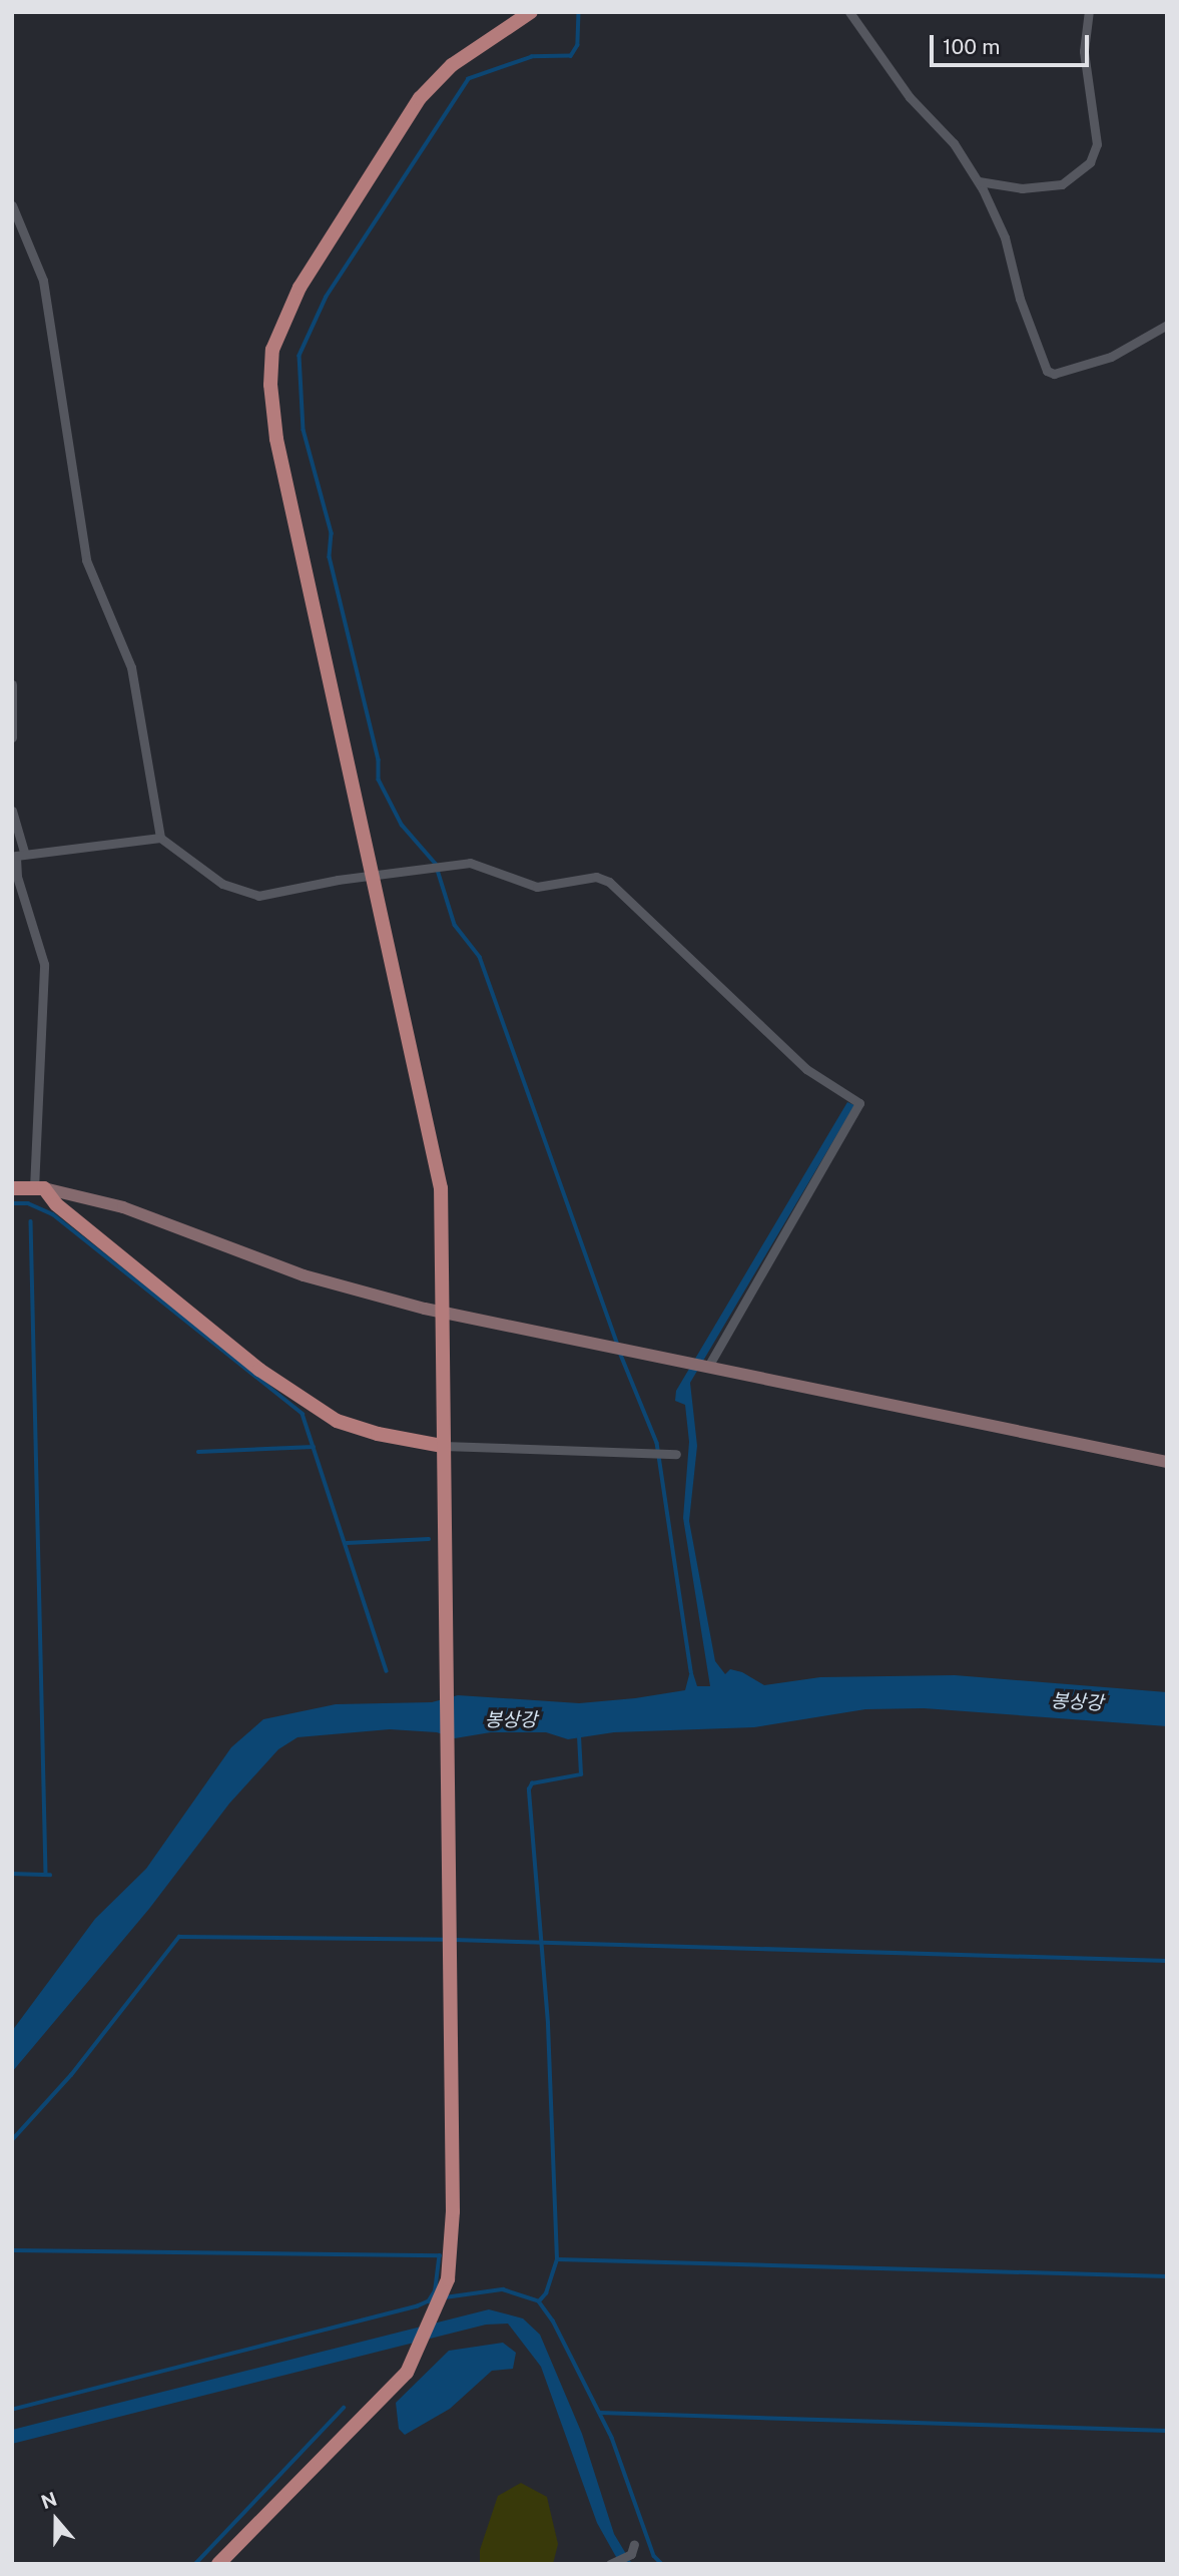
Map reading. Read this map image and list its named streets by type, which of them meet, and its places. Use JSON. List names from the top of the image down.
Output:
{
  "water": ["봉상강"],
  "scale_bar": "100 m",
  "north": "top"
}
